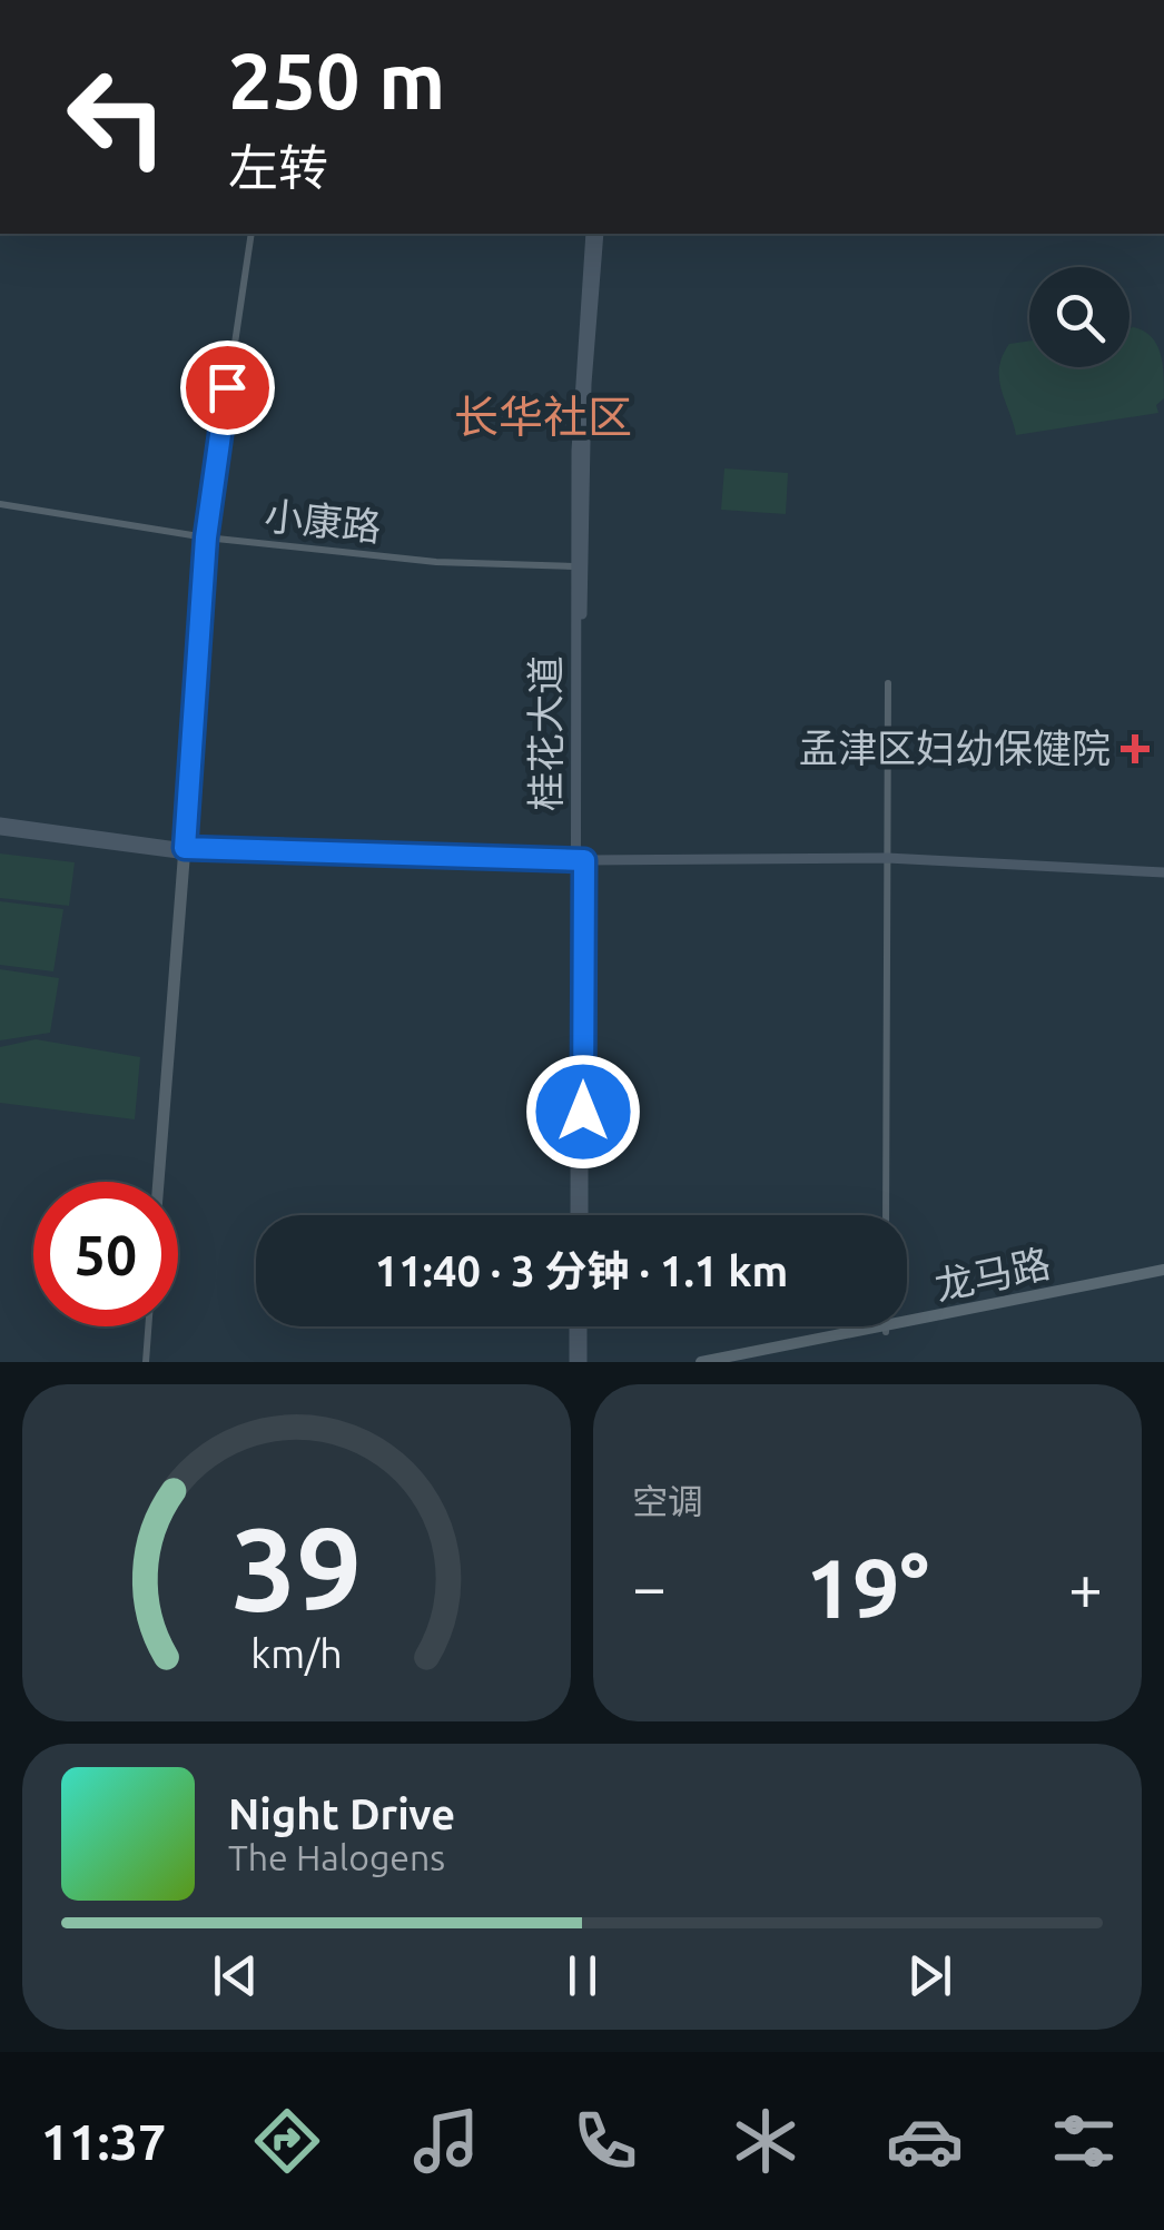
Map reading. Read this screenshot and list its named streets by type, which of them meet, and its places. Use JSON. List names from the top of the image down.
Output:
{
  "streets": {
    "main road": ["桂花大道", "龙马路"],
    "street": ["小康路"]
  },
  "crossings": [
    ["小康路", "桂花大道"]
  ],
  "districts": ["长华社区"],
  "places": {
    "health": ["孟津区妇幼保健院"]
  },
  "page": {
    "turn": ["250 m", "左转"],
    "limit": "50",
    "trip": "11:40 · 3 分钟 · 1.1 km",
    "tile": "空调",
    "heat": ["−", "19°", "+"],
    "song": ["Night Drive", "The Halogens"],
    "tabs": "11:37",
    "gauge": ["39", "km/h"]
  }
}
